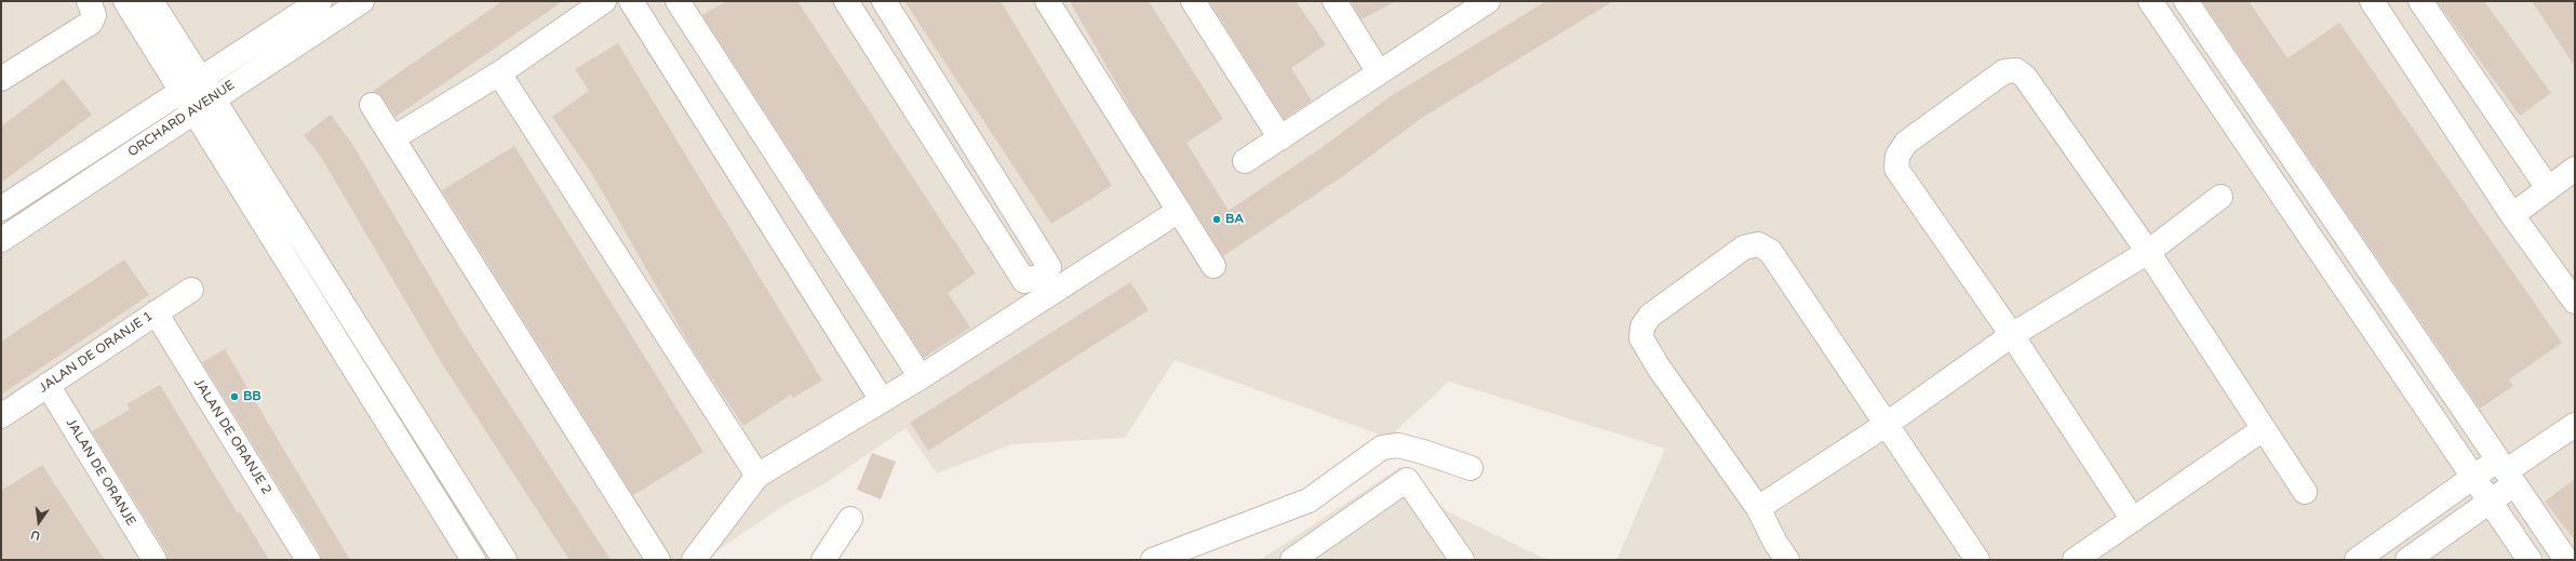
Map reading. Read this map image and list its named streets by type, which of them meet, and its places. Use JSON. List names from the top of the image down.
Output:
{
  "streets": {
    "street": [
      "ORCHARD AVENUE",
      "JALAN DE ORANJE 1",
      "JALAN DE ORANJE 2",
      "JALAN DE ORANJE"
    ]
  },
  "crossings": [
    ["JALAN DE ORANJE 1", "JALAN DE ORANJE 2"],
    ["JALAN DE ORANJE 1", "JALAN DE ORANJE"]
  ],
  "places": ["BA", "BB"],
  "north": "bottom"
}
